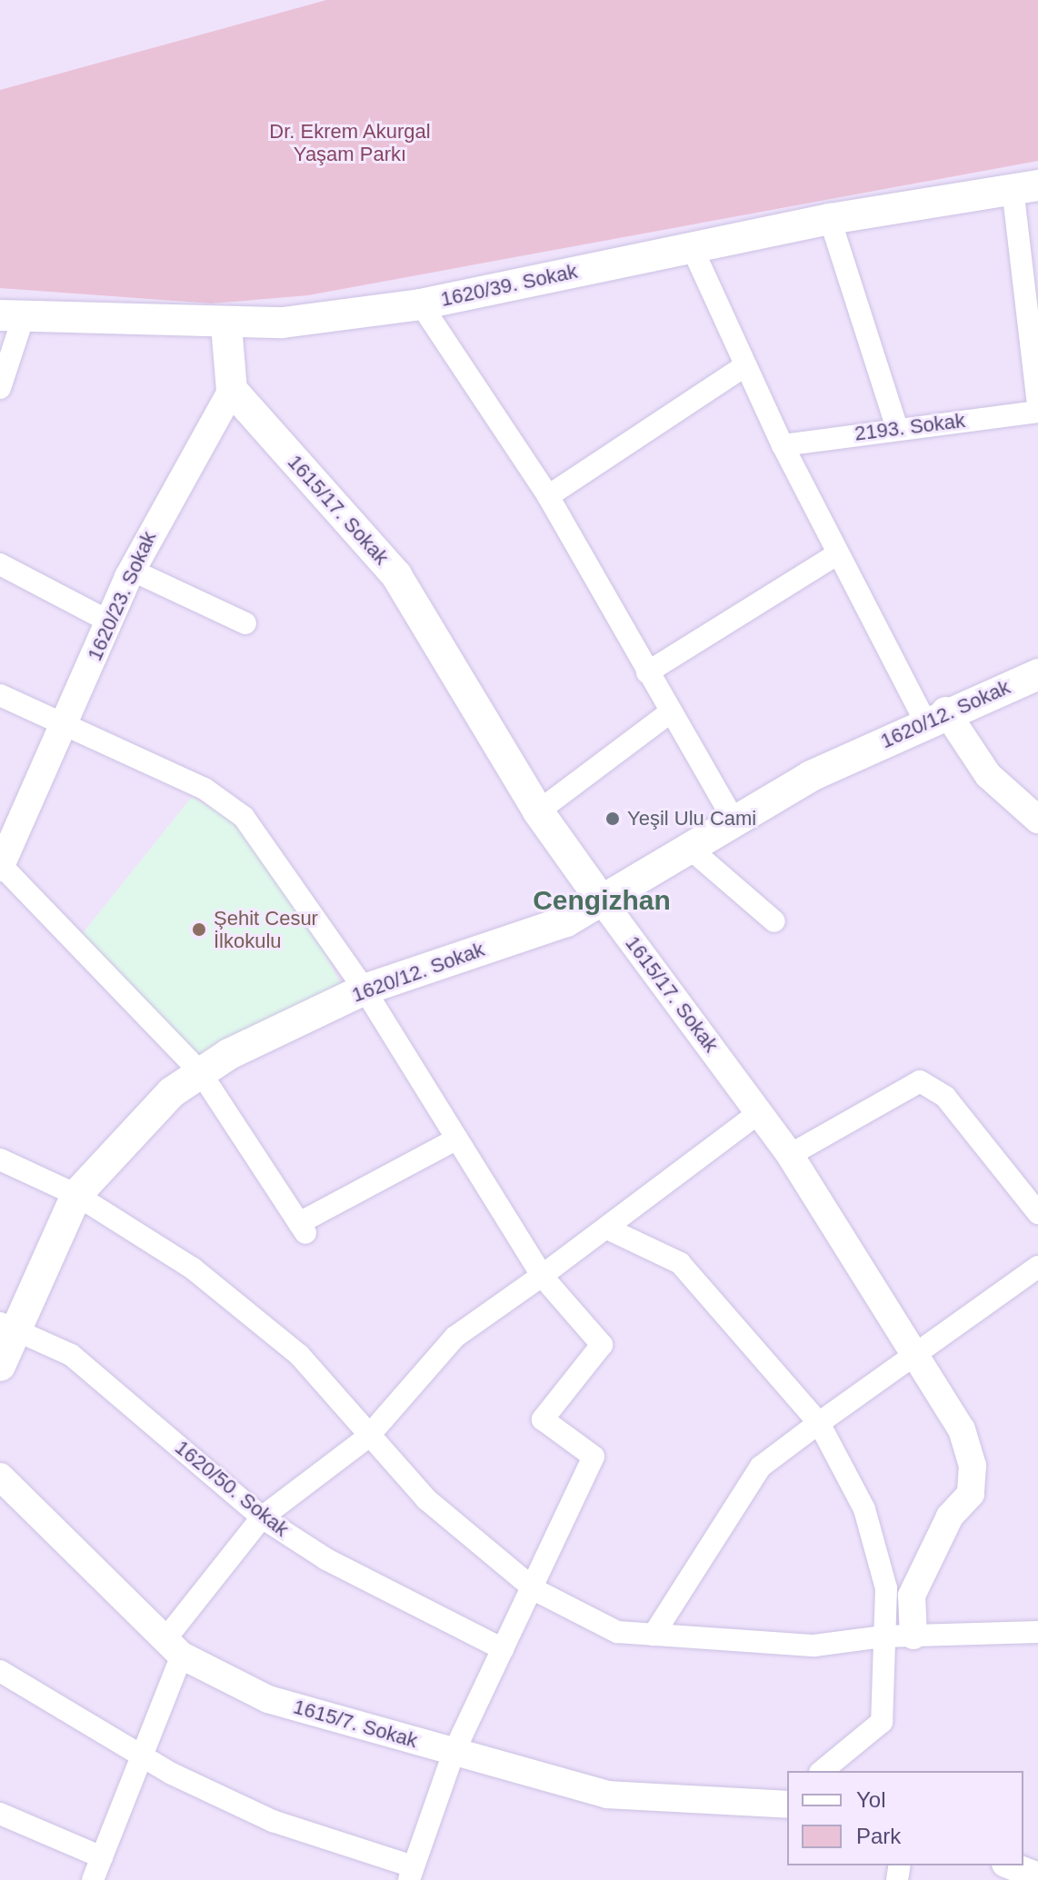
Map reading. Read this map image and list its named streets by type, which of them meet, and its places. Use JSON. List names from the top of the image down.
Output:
{
  "streets": {
    "main road": ["1620/39. Sokak", "1615/17. Sokak", "1620/12. Sokak"],
    "street": [
      "2193. Sokak",
      "1620/23. Sokak",
      "1620/50. Sokak",
      "1615/7. Sokak"
    ]
  },
  "crossings": [
    ["1615/17. Sokak", "1620/23. Sokak"],
    ["1615/17. Sokak", "1620/12. Sokak"],
    ["1620/12. Sokak", "1620/50. Sokak"]
  ],
  "districts": ["Cengizhan"],
  "parks": ["Dr. Ekrem Akurgal Yaşam Parkı"],
  "places": ["Yeşil Ulu Cami", "Şehit Cesur İlkokulu"],
  "legend": ["Yol", "Park"]
}
